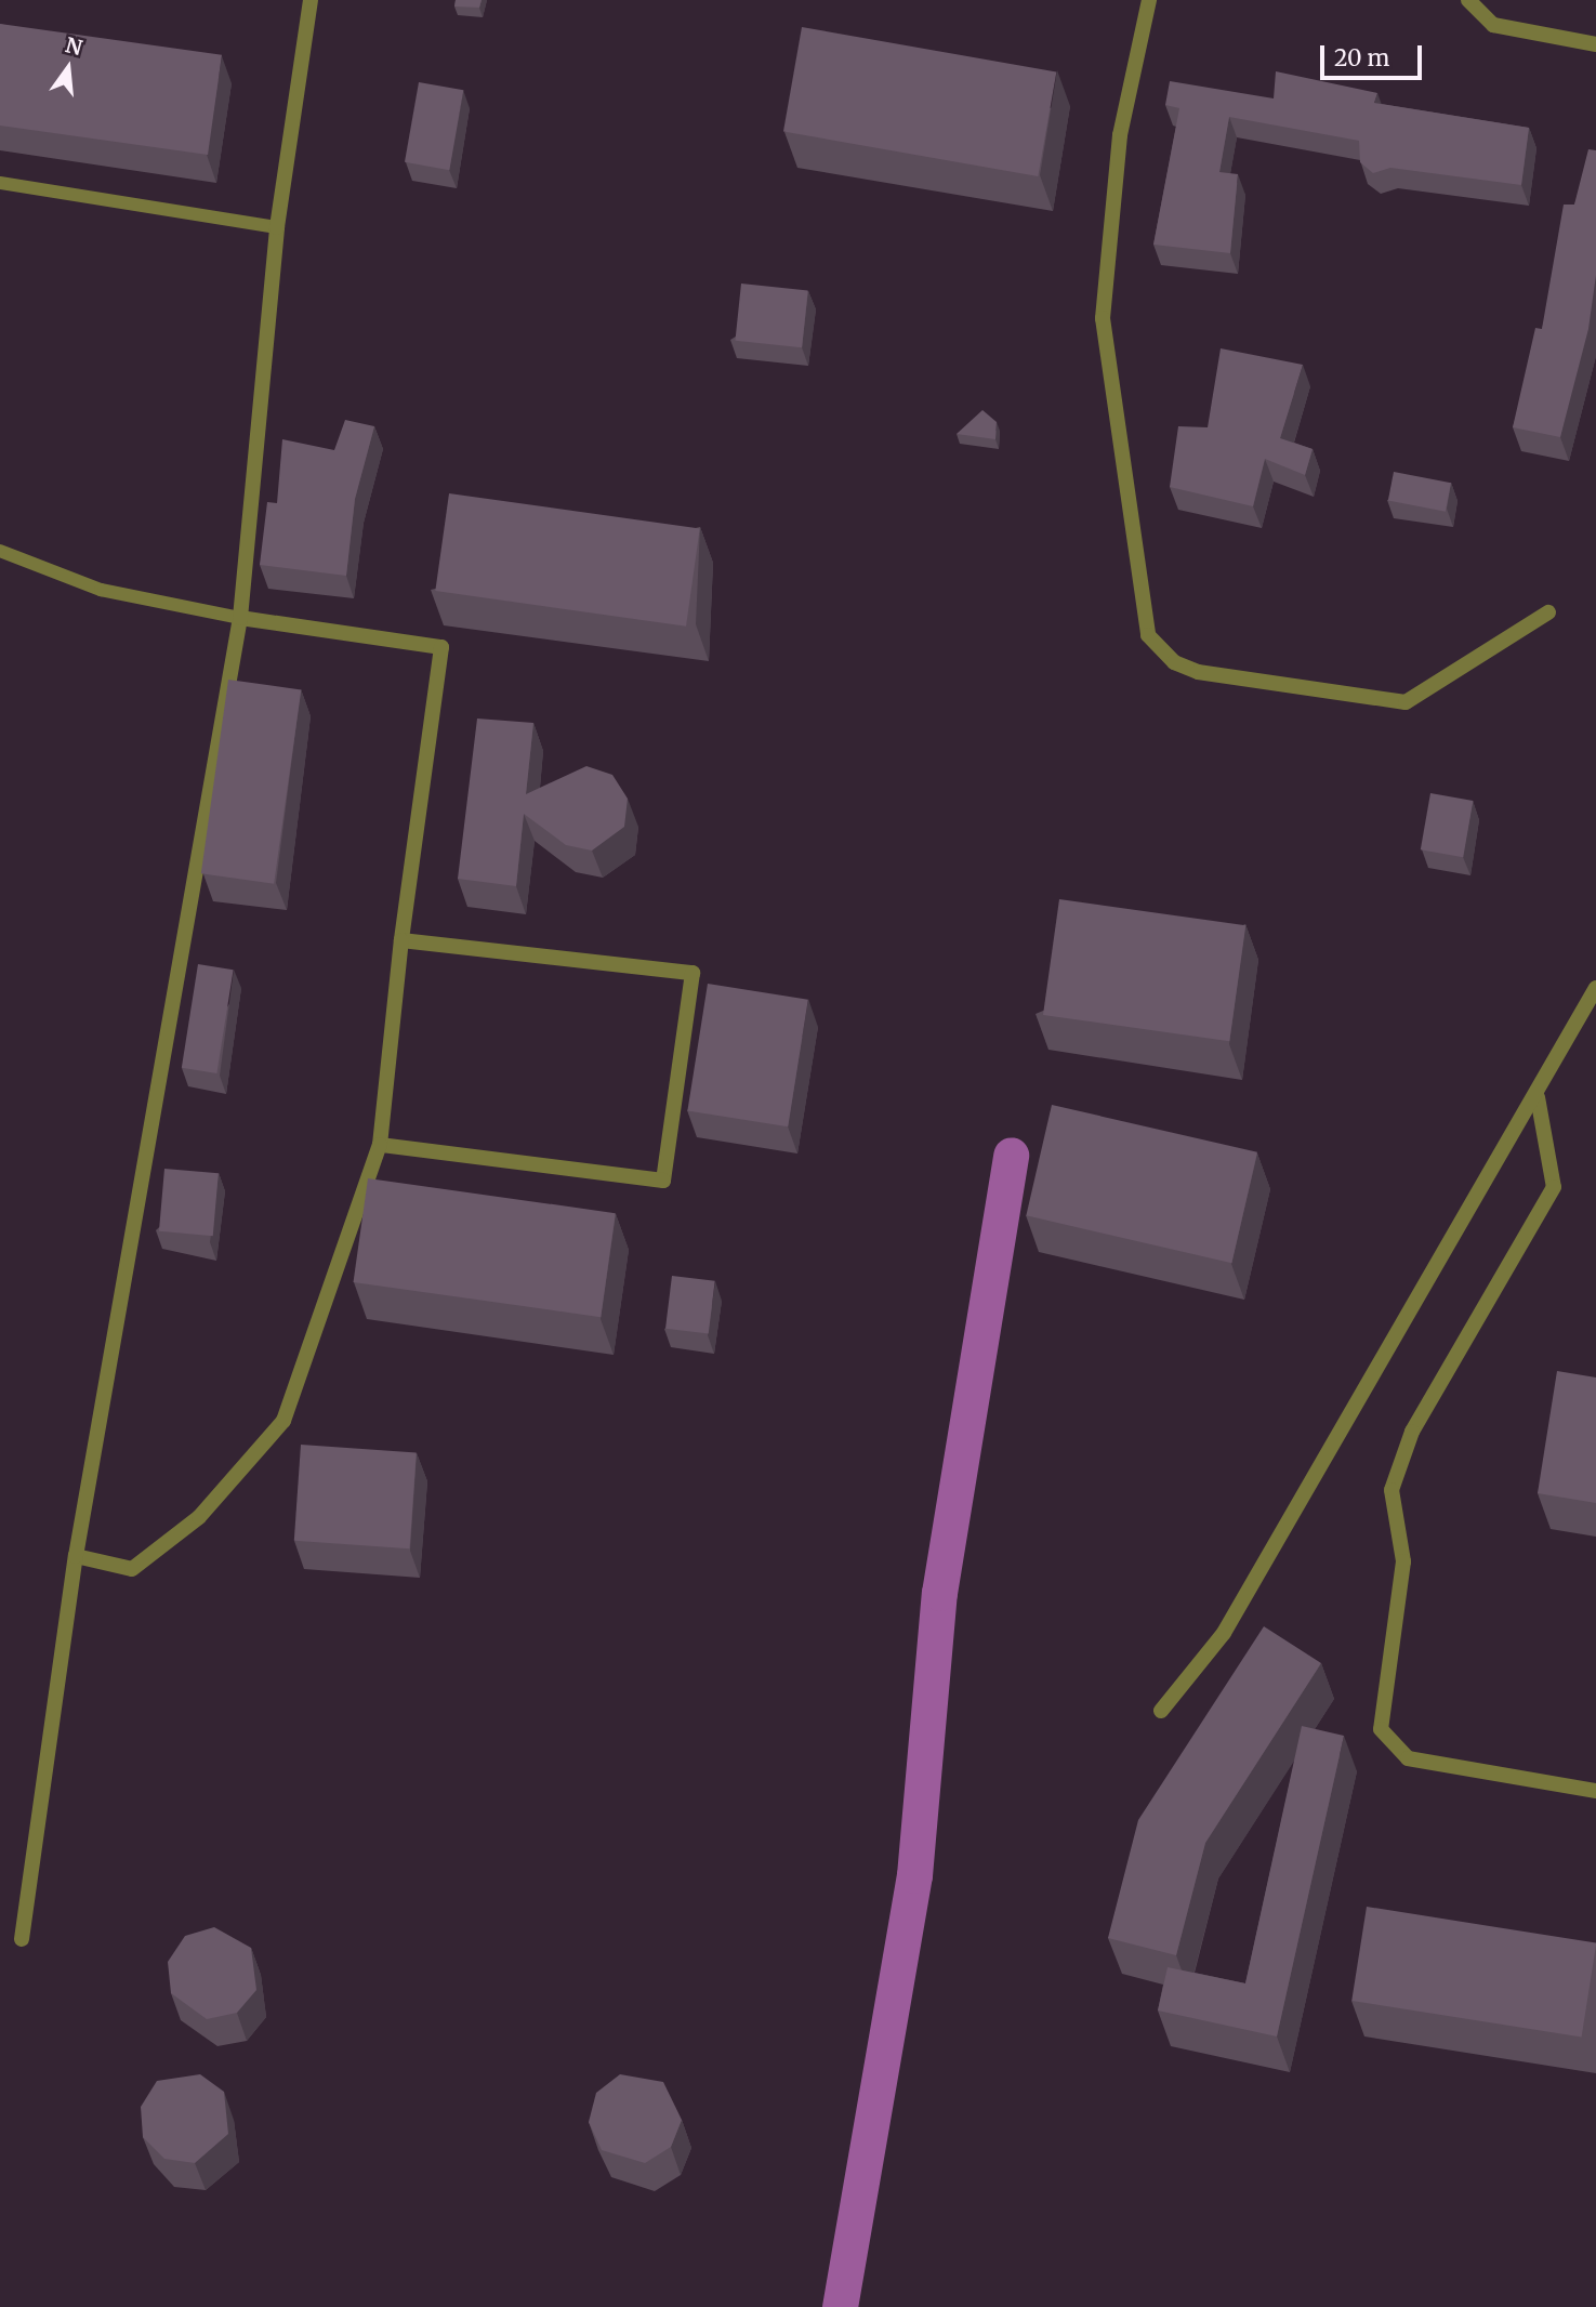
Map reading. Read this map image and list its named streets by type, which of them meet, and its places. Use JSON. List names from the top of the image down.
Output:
{
  "scale_bar": "20 m",
  "north": "top"
}
